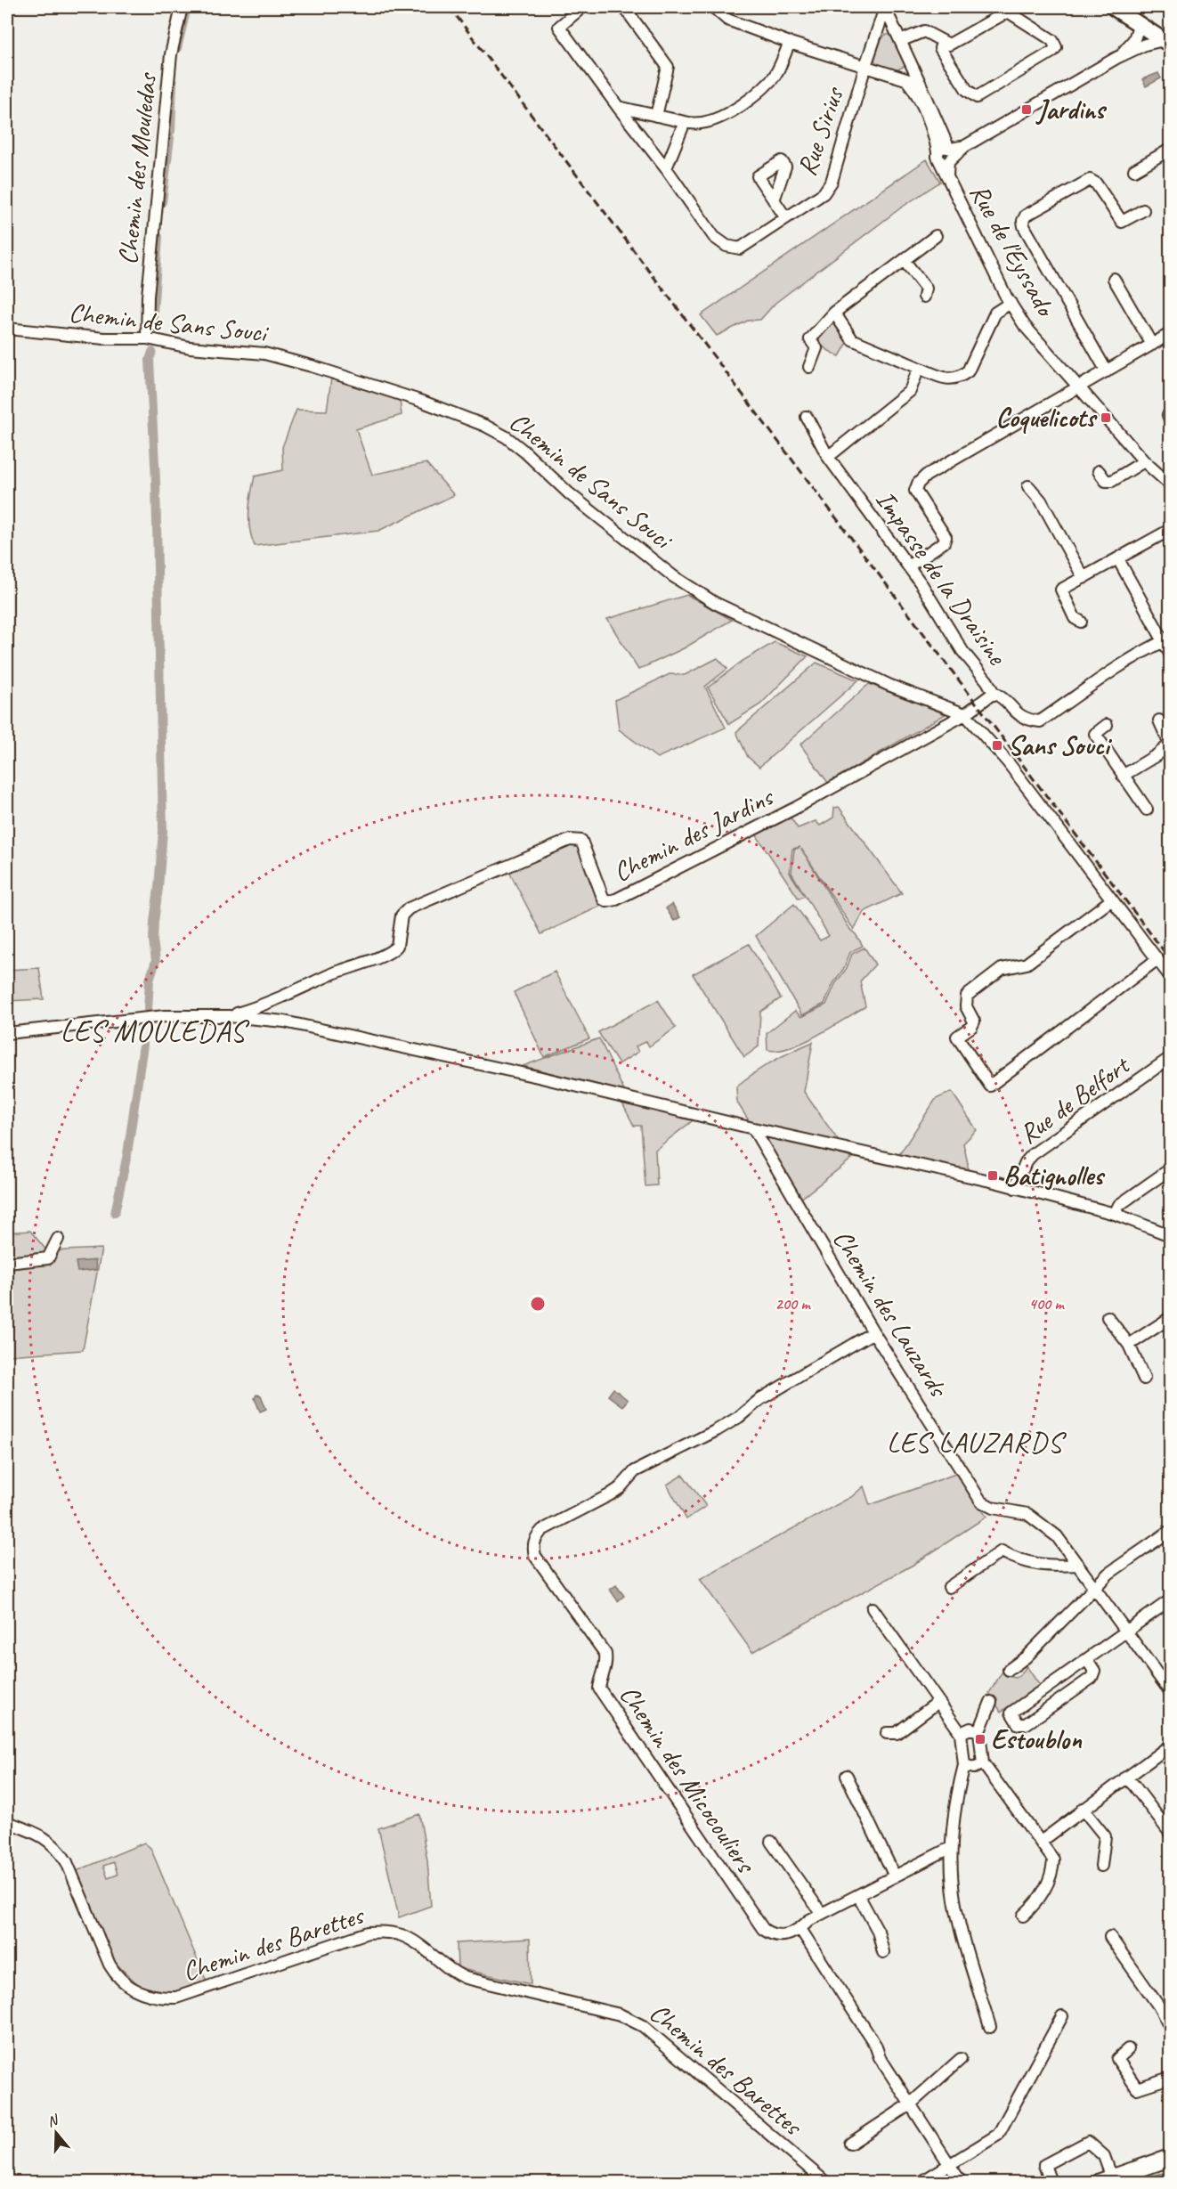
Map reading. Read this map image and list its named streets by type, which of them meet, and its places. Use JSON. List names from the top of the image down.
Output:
{
  "streets": {
    "street": [
      "Rue Sirius",
      "Chemin des Mouledas",
      "Rue de l'Eyssado",
      "Chemin de Sans Souci",
      "Impasse de la Draisine",
      "Chemin des Jardins",
      "Rue de Belfort",
      "Chemin des Lauzards",
      "Chemin des Micocouliers",
      "Chemin des Barettes"
    ]
  },
  "crossings": [
    ["Chemin des Mouledas", "Chemin de Sans Souci"],
    ["Chemin de Sans Souci", "Chemin des Jardins"],
    ["Chemin des Lauzards", "Chemin des Micocouliers"]
  ],
  "districts": ["LES MOULEDAS", "LES LAUZARDS"],
  "places": {
    "transit": [
      "Jardins",
      "Coquelicots",
      "Sans Souci",
      "Batignolles",
      "Estoublon"
    ]
  },
  "north": "top",
  "rings": ["200 m", "400 m"]
}
